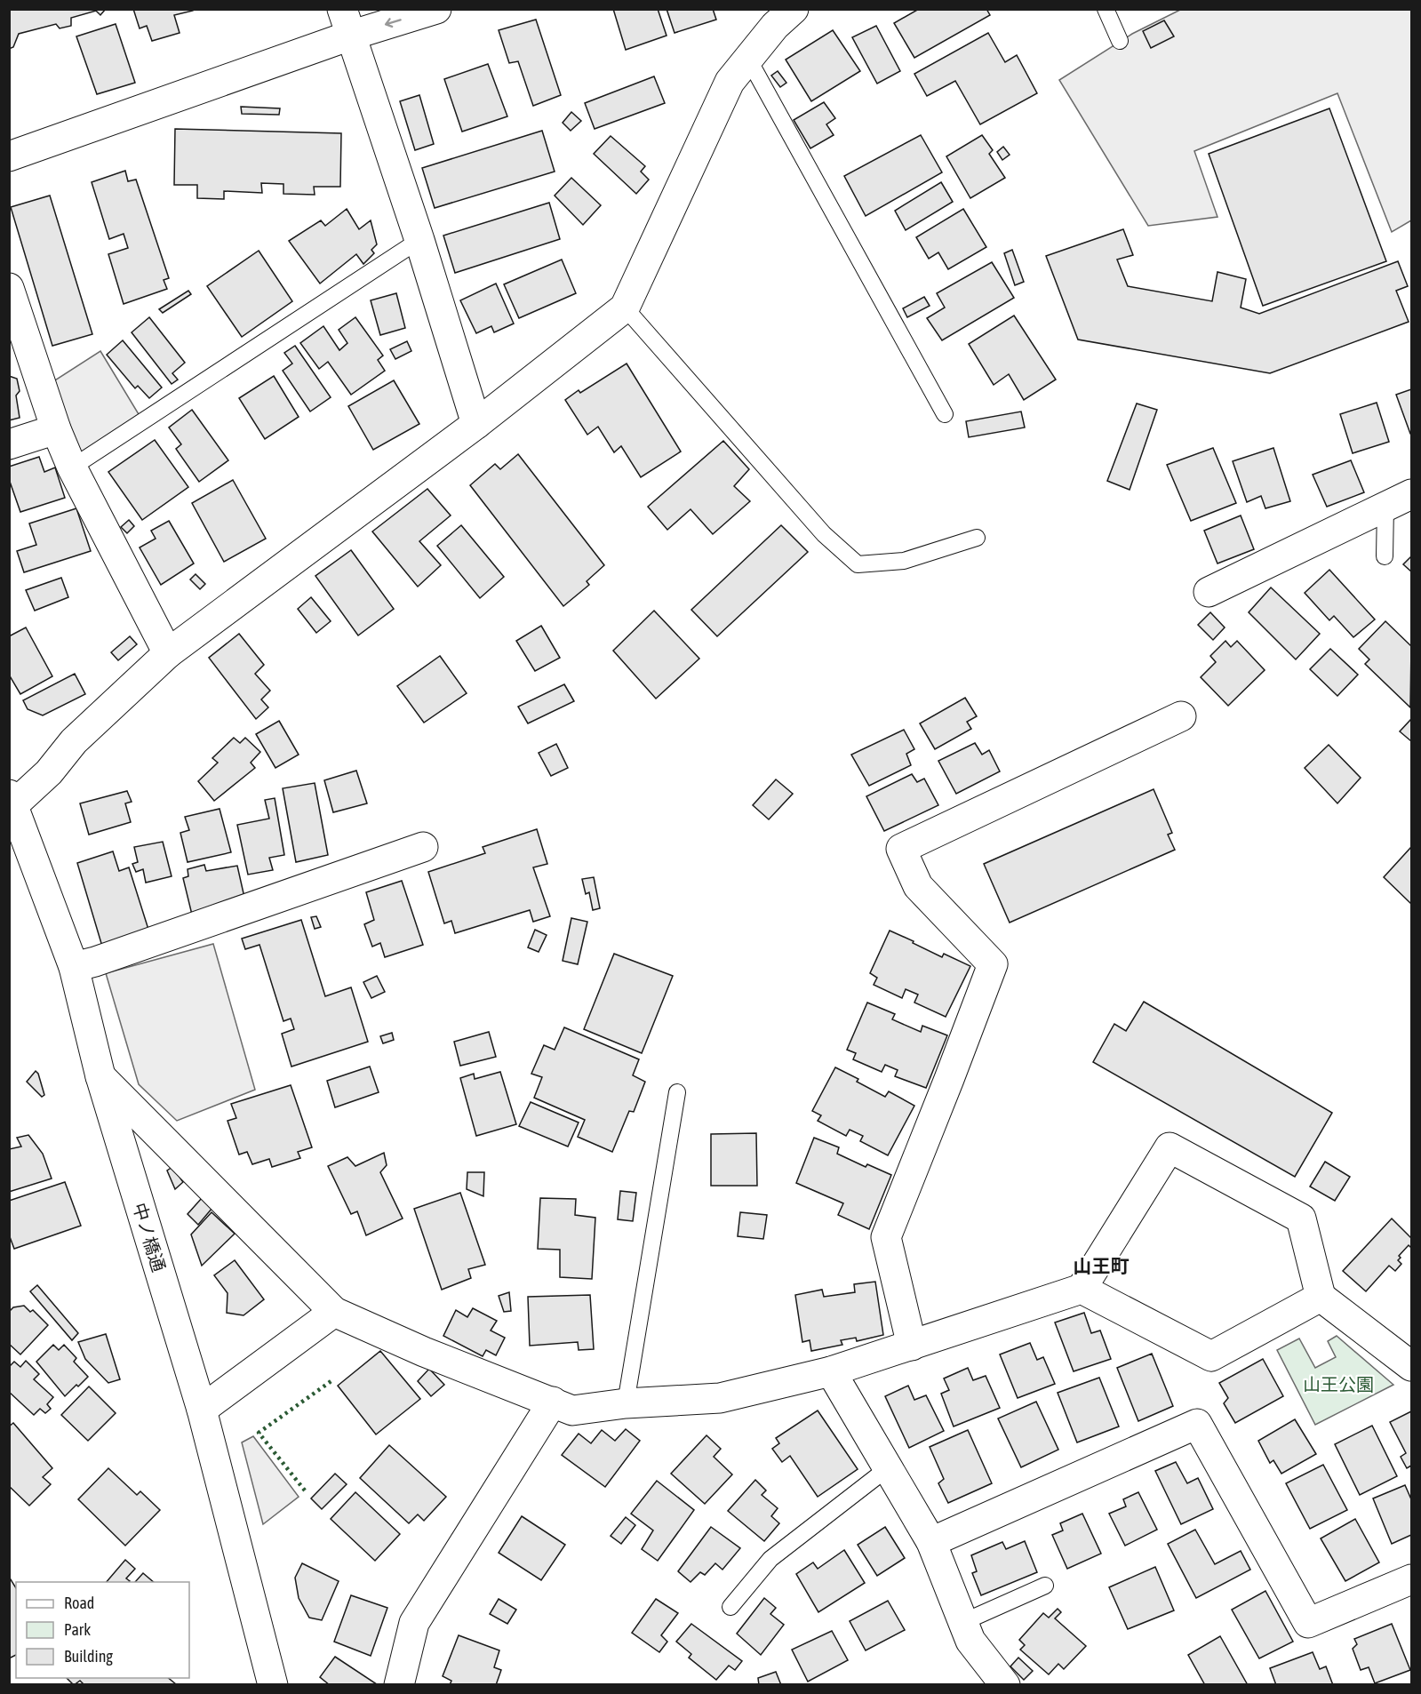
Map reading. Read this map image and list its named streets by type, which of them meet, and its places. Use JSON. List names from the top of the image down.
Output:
{
  "streets": {
    "main road": ["中ノ橋通"]
  },
  "districts": ["山王町"],
  "parks": ["山王公園"],
  "legend": ["Road", "Park", "Building"]
}
